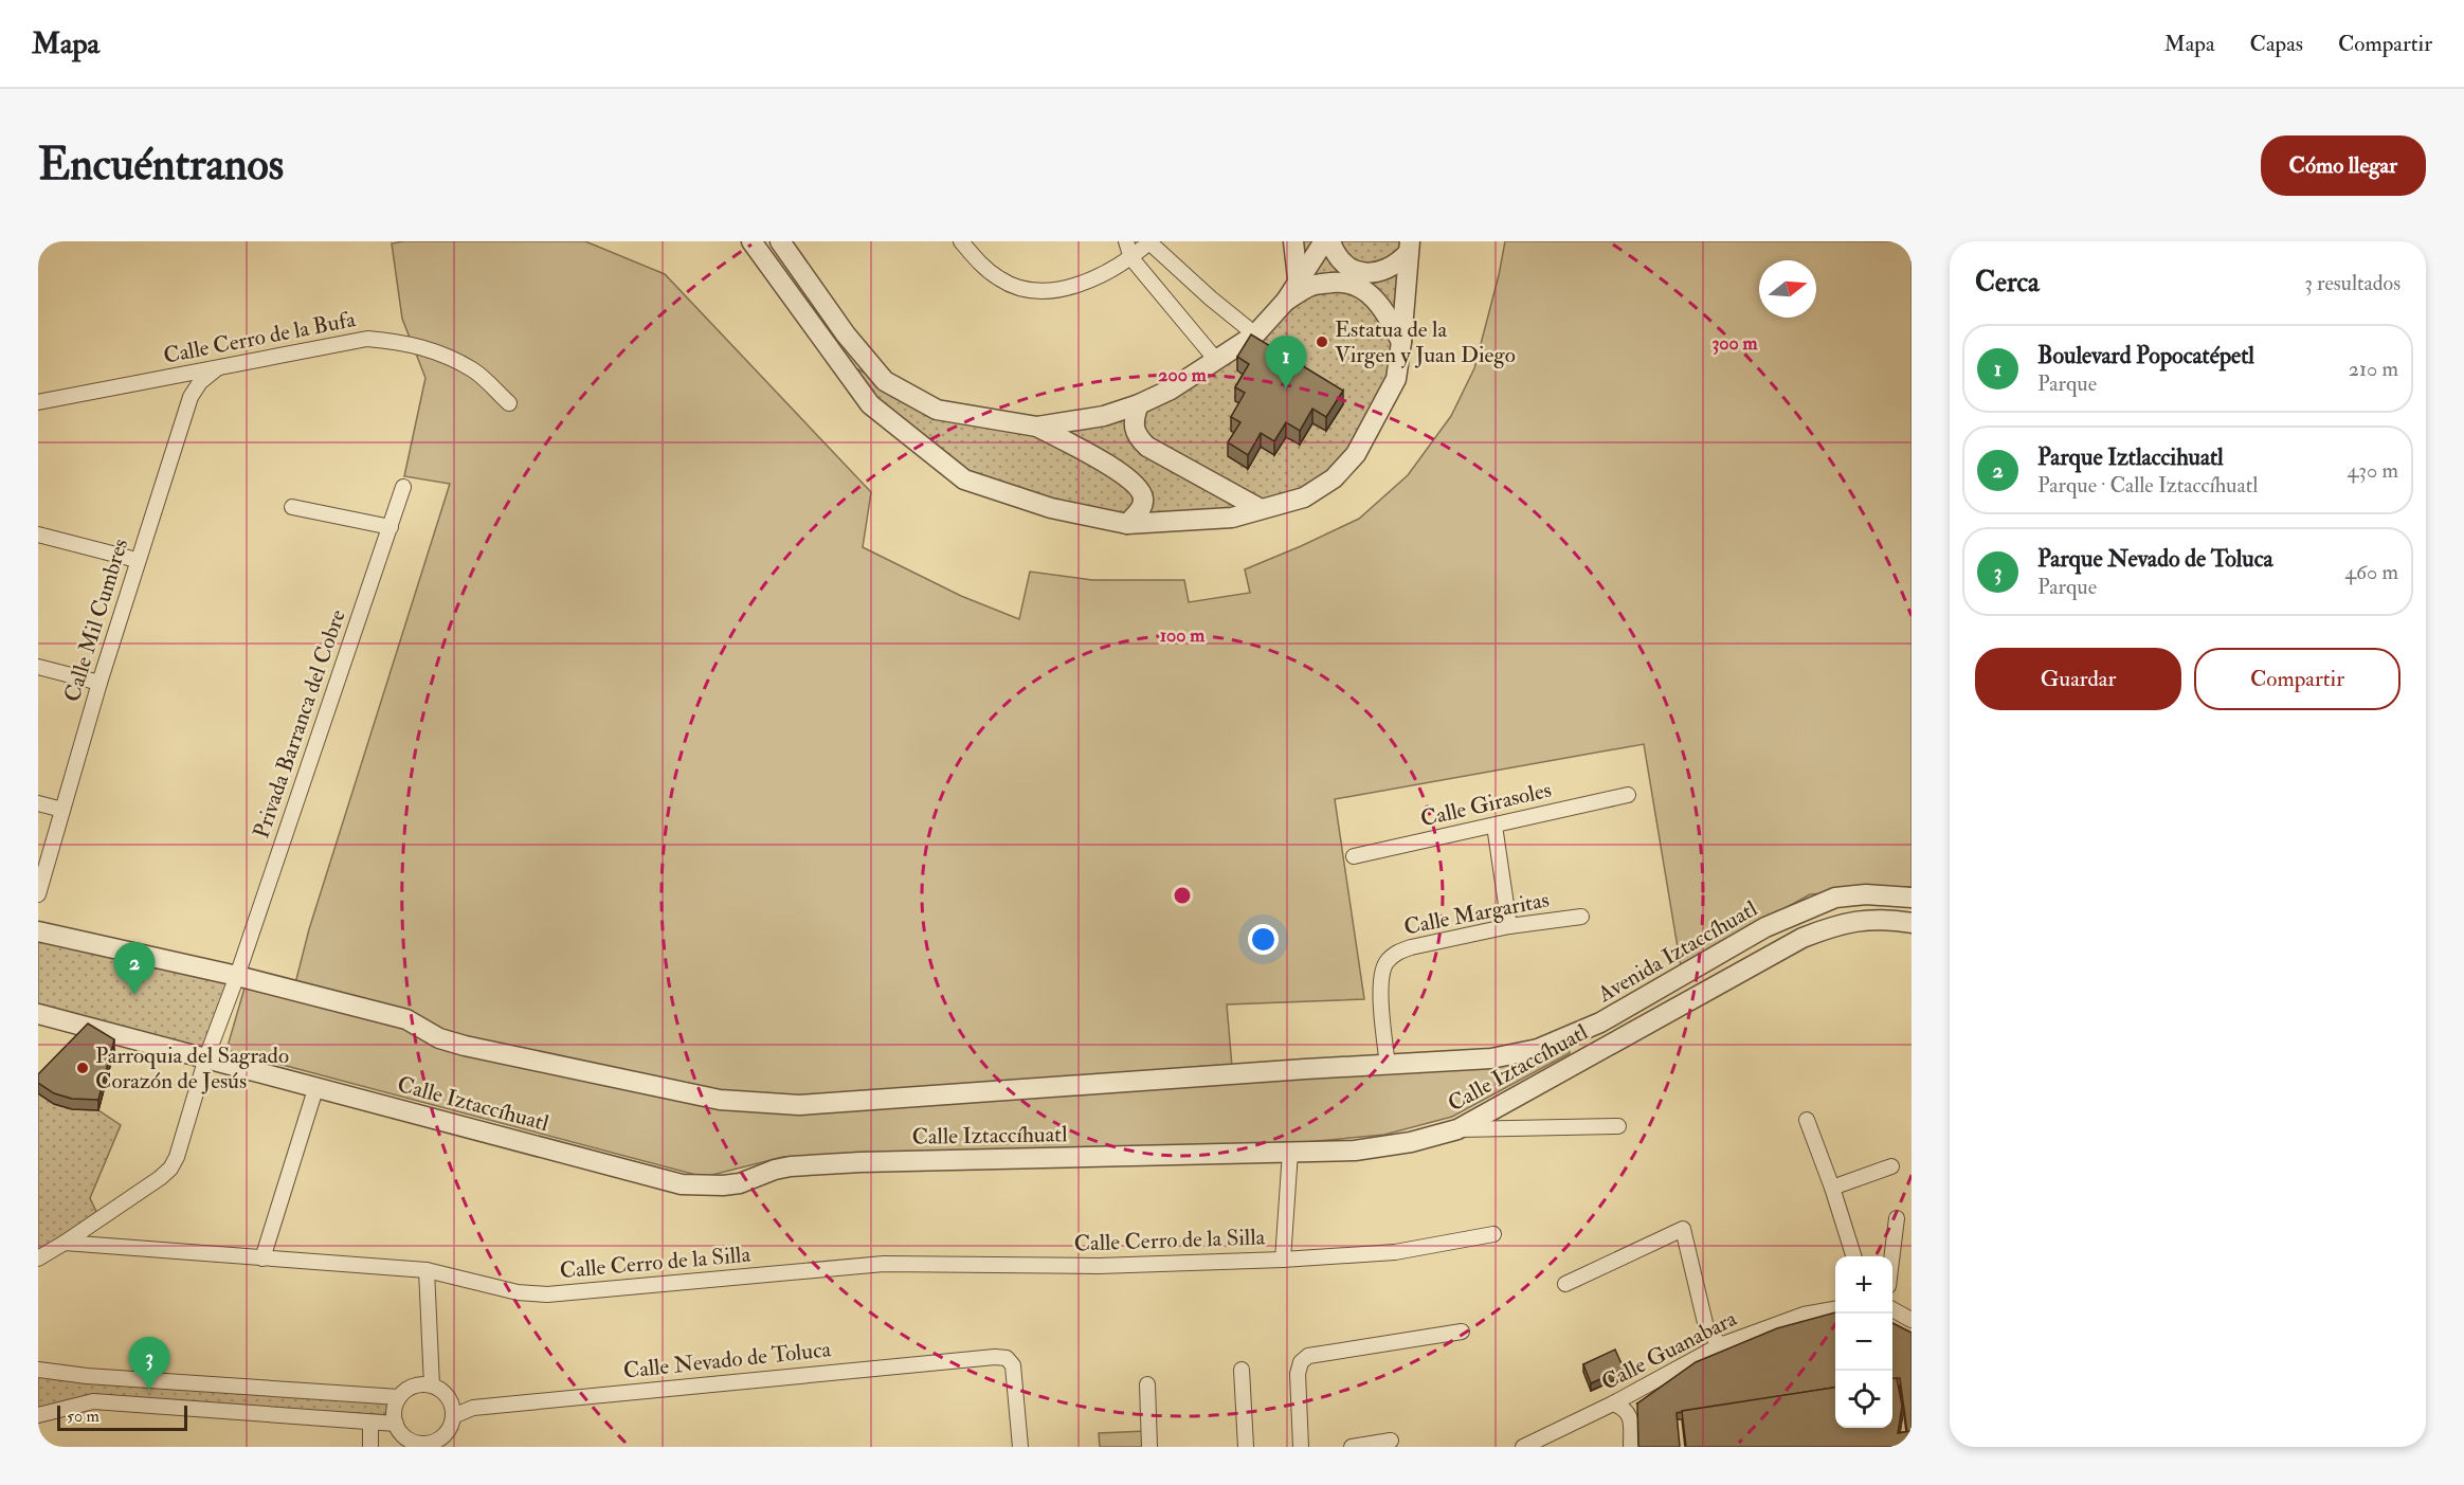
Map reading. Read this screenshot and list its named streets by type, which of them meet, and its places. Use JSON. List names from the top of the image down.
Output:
{
  "streets": {
    "street": [
      "Calle Cerro de la Bufa",
      "Calle Mil Cumbres",
      "Privada Barranca del Cobre",
      "Calle Girasoles",
      "Calle Margaritas",
      "Avenida Iztaccíhuatl",
      "Calle Iztaccíhuatl",
      "Calle Cerro de la Silla",
      "Calle Guanabara",
      "Calle Nevado de Toluca"
    ]
  },
  "crossings": [
    ["Calle Cerro de la Bufa", "Calle Mil Cumbres"],
    ["Privada Barranca del Cobre", "Calle Iztaccíhuatl"],
    ["Privada Barranca del Cobre", "Calle Cerro de la Silla"],
    ["Calle Margaritas", "Avenida Iztaccíhuatl"],
    ["Avenida Iztaccíhuatl", "Calle Iztaccíhuatl"]
  ],
  "places": ["Estatua de la Virgen y Juan Diego", "Parroquia del Sagrado Corazón de Jesús"],
  "scale_bar": "50 m",
  "north": "right",
  "page": {
    "header": "Mapa",
    "nav": ["Mapa", "Capas", "Compartir"],
    "buttons": [
      "Cómo llegar",
      ["Guardar", "Compartir"]
    ],
    "title": "Encuéntranos",
    "heading": ["Cerca", "3 resultados"],
    "list": [
      {
        "mark": "1",
        "name": "Boulevard Popocatépetl",
        "note": "Parque",
        "value": "210 m"
      },
      {
        "mark": "2",
        "name": "Parque Iztlaccihuatl",
        "note": "Parque · Calle Iztaccíhuatl",
        "value": "430 m"
      },
      {
        "mark": "3",
        "name": "Parque Nevado de Toluca",
        "note": "Parque",
        "value": "460 m"
      }
    ],
    "pins": ["1", "2", "3"],
    "map_buttons": ["+", "−"],
    "scale": "50 m"
  },
  "rings": ["300 m", "200 m", "100 m"]
}
